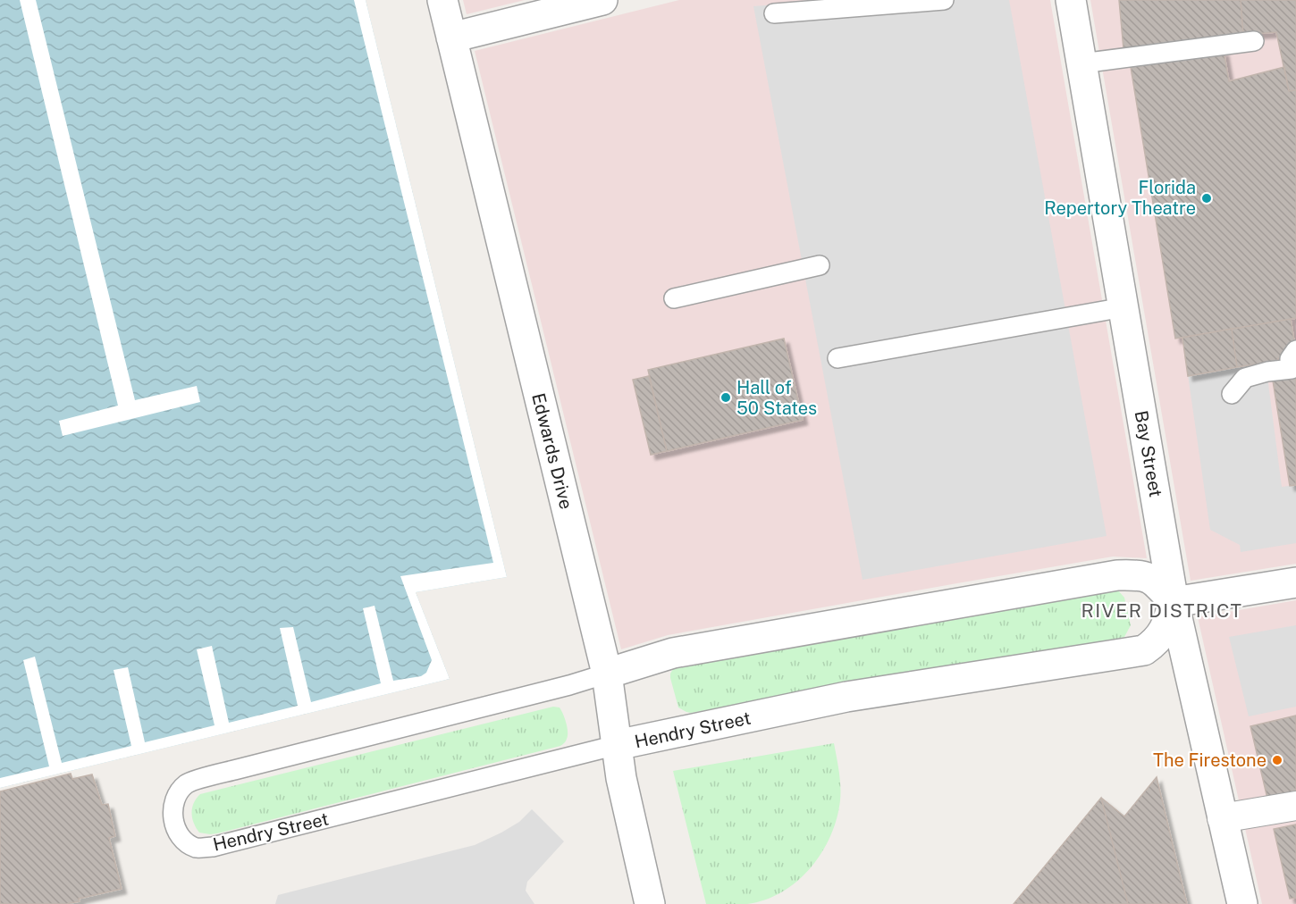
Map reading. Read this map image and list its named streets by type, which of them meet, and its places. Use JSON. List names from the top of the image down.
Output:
{
  "streets": {
    "street": ["Edwards Drive", "Bay Street", "Hendry Street"]
  },
  "crossings": [
    ["Edwards Drive", "Hendry Street"],
    ["Bay Street", "Hendry Street"]
  ],
  "districts": ["RIVER DISTRICT"],
  "places": ["Florida Repertory Theatre", "Hall of 50 States", "The Firestone"]
}
